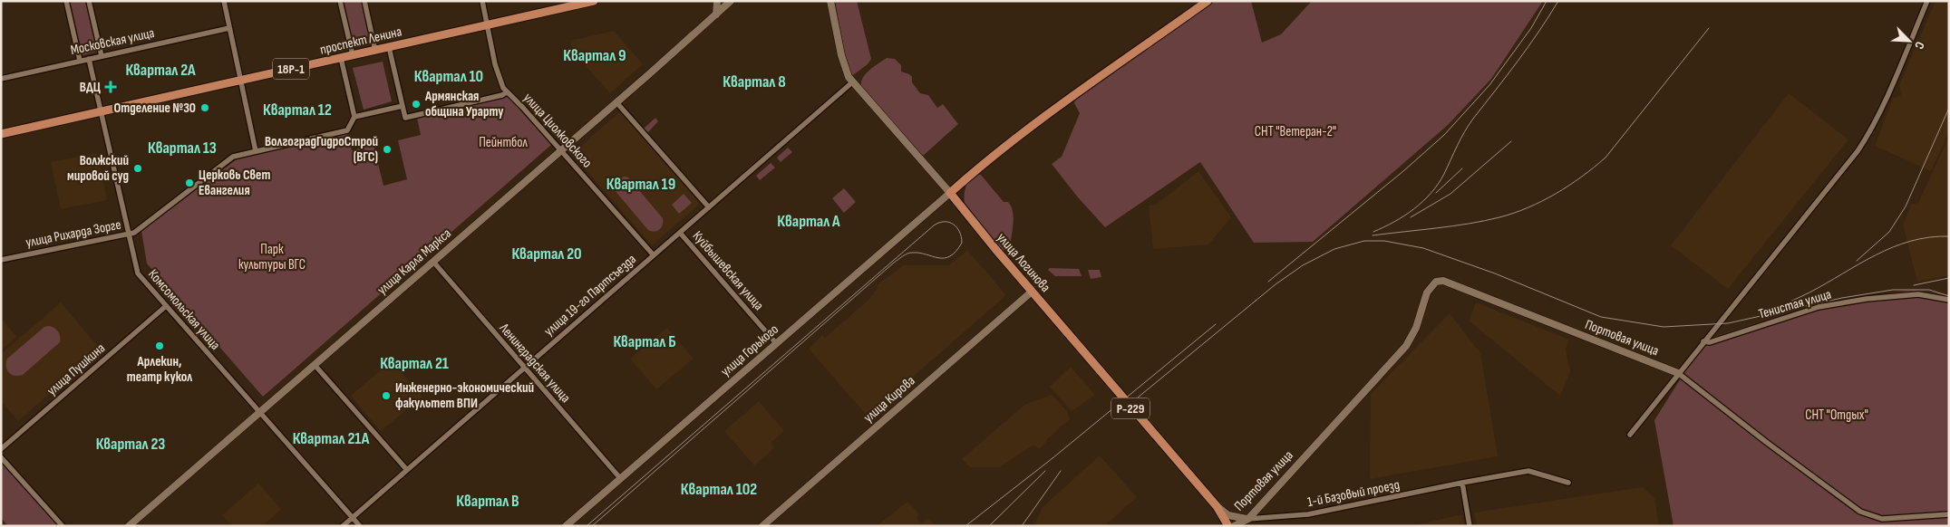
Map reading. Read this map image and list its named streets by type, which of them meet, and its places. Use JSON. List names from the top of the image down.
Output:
{
  "streets": {
    "main road": [
      "проспект Ленина",
      "18Р-1",
      "улица Логинова",
      "Р-229"
    ],
    "street": [
      "Московская улица",
      "улица Циолковского",
      "улица Рихарда Зорге",
      "улица Карла Маркса",
      "Куйбышевская улица",
      "улица 19-го Партсъезда",
      "Тенистая улица",
      "Комсомольская улица",
      "Портовая улица",
      "улица Горького",
      "Ленинградская улица",
      "улица Пушкина",
      "улица Кирова",
      "1-й Базовый проезд"
    ]
  },
  "crossings": [
    ["проспект Ленина", "улица Циолковского"],
    ["проспект Ленина", "Комсомольская улица"],
    ["Московская улица", "Комсомольская улица"],
    ["улица Циолковского", "улица Карла Маркса"],
    ["улица Циолковского", "улица 19-го Партсъезда"],
    ["улица Рихарда Зорге", "Комсомольская улица"],
    ["улица Карла Маркса", "Комсомольская улица"],
    ["улица Карла Маркса", "Ленинградская улица"],
    ["улица Логинова", "улица 19-го Партсъезда"],
    ["улица Логинова", "улица Горького"],
    ["улица Логинова", "улица Кирова"],
    ["Куйбышевская улица", "улица 19-го Партсъезда"],
    ["Куйбышевская улица", "улица Горького"],
    ["улица 19-го Партсъезда", "Комсомольская улица"],
    ["улица 19-го Партсъезда", "Ленинградская улица"],
    ["Комсомольская улица", "улица Пушкина"],
    ["Портовая улица", "1-й Базовый проезд"],
    ["улица Горького", "Ленинградская улица"]
  ],
  "districts": [
    "Квартал 9",
    "Квартал 2А",
    "Квартал 10",
    "Квартал 8",
    "Квартал 12",
    "Квартал 13",
    "Квартал 19",
    "Квартал А",
    "Квартал 20",
    "Квартал Б",
    "Квартал 21",
    "Квартал 21А",
    "Квартал 23",
    "Квартал 102",
    "Квартал В"
  ],
  "parks": [
    "СНТ \"Ветеран-2\"",
    "Пейнтбол",
    "Парк культуры ВГС",
    "СНТ \"Отдых\""
  ],
  "places": {
    "health": ["ВДЦ"],
    "other": [
      "Армянская община Урарту",
      "Отделение №30",
      "ВолгоградГидроСтрой (ВГС)",
      "Волжский мировой суд",
      "Церковь Свет Евангелия",
      "Арлекин, театр кукол",
      "Инженерно-экономический факультет ВПИ"
    ]
  },
  "north": "bottom right"
}
